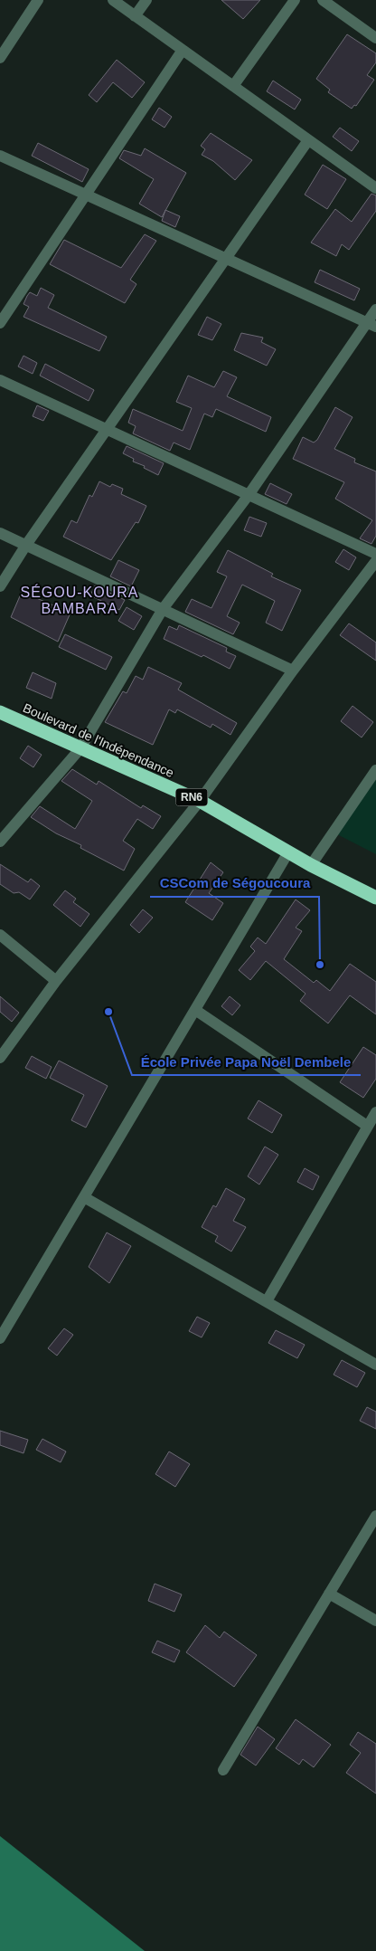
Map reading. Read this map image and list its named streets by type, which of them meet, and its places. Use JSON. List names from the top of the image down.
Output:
{
  "streets": {
    "highway": ["Boulevard de l'Indépendance", "RN6"]
  },
  "districts": ["SÉGOU-KOURA BAMBARA"],
  "places": ["CSCom de Ségoucoura", "École Privée Papa Noël Dembele"]
}
